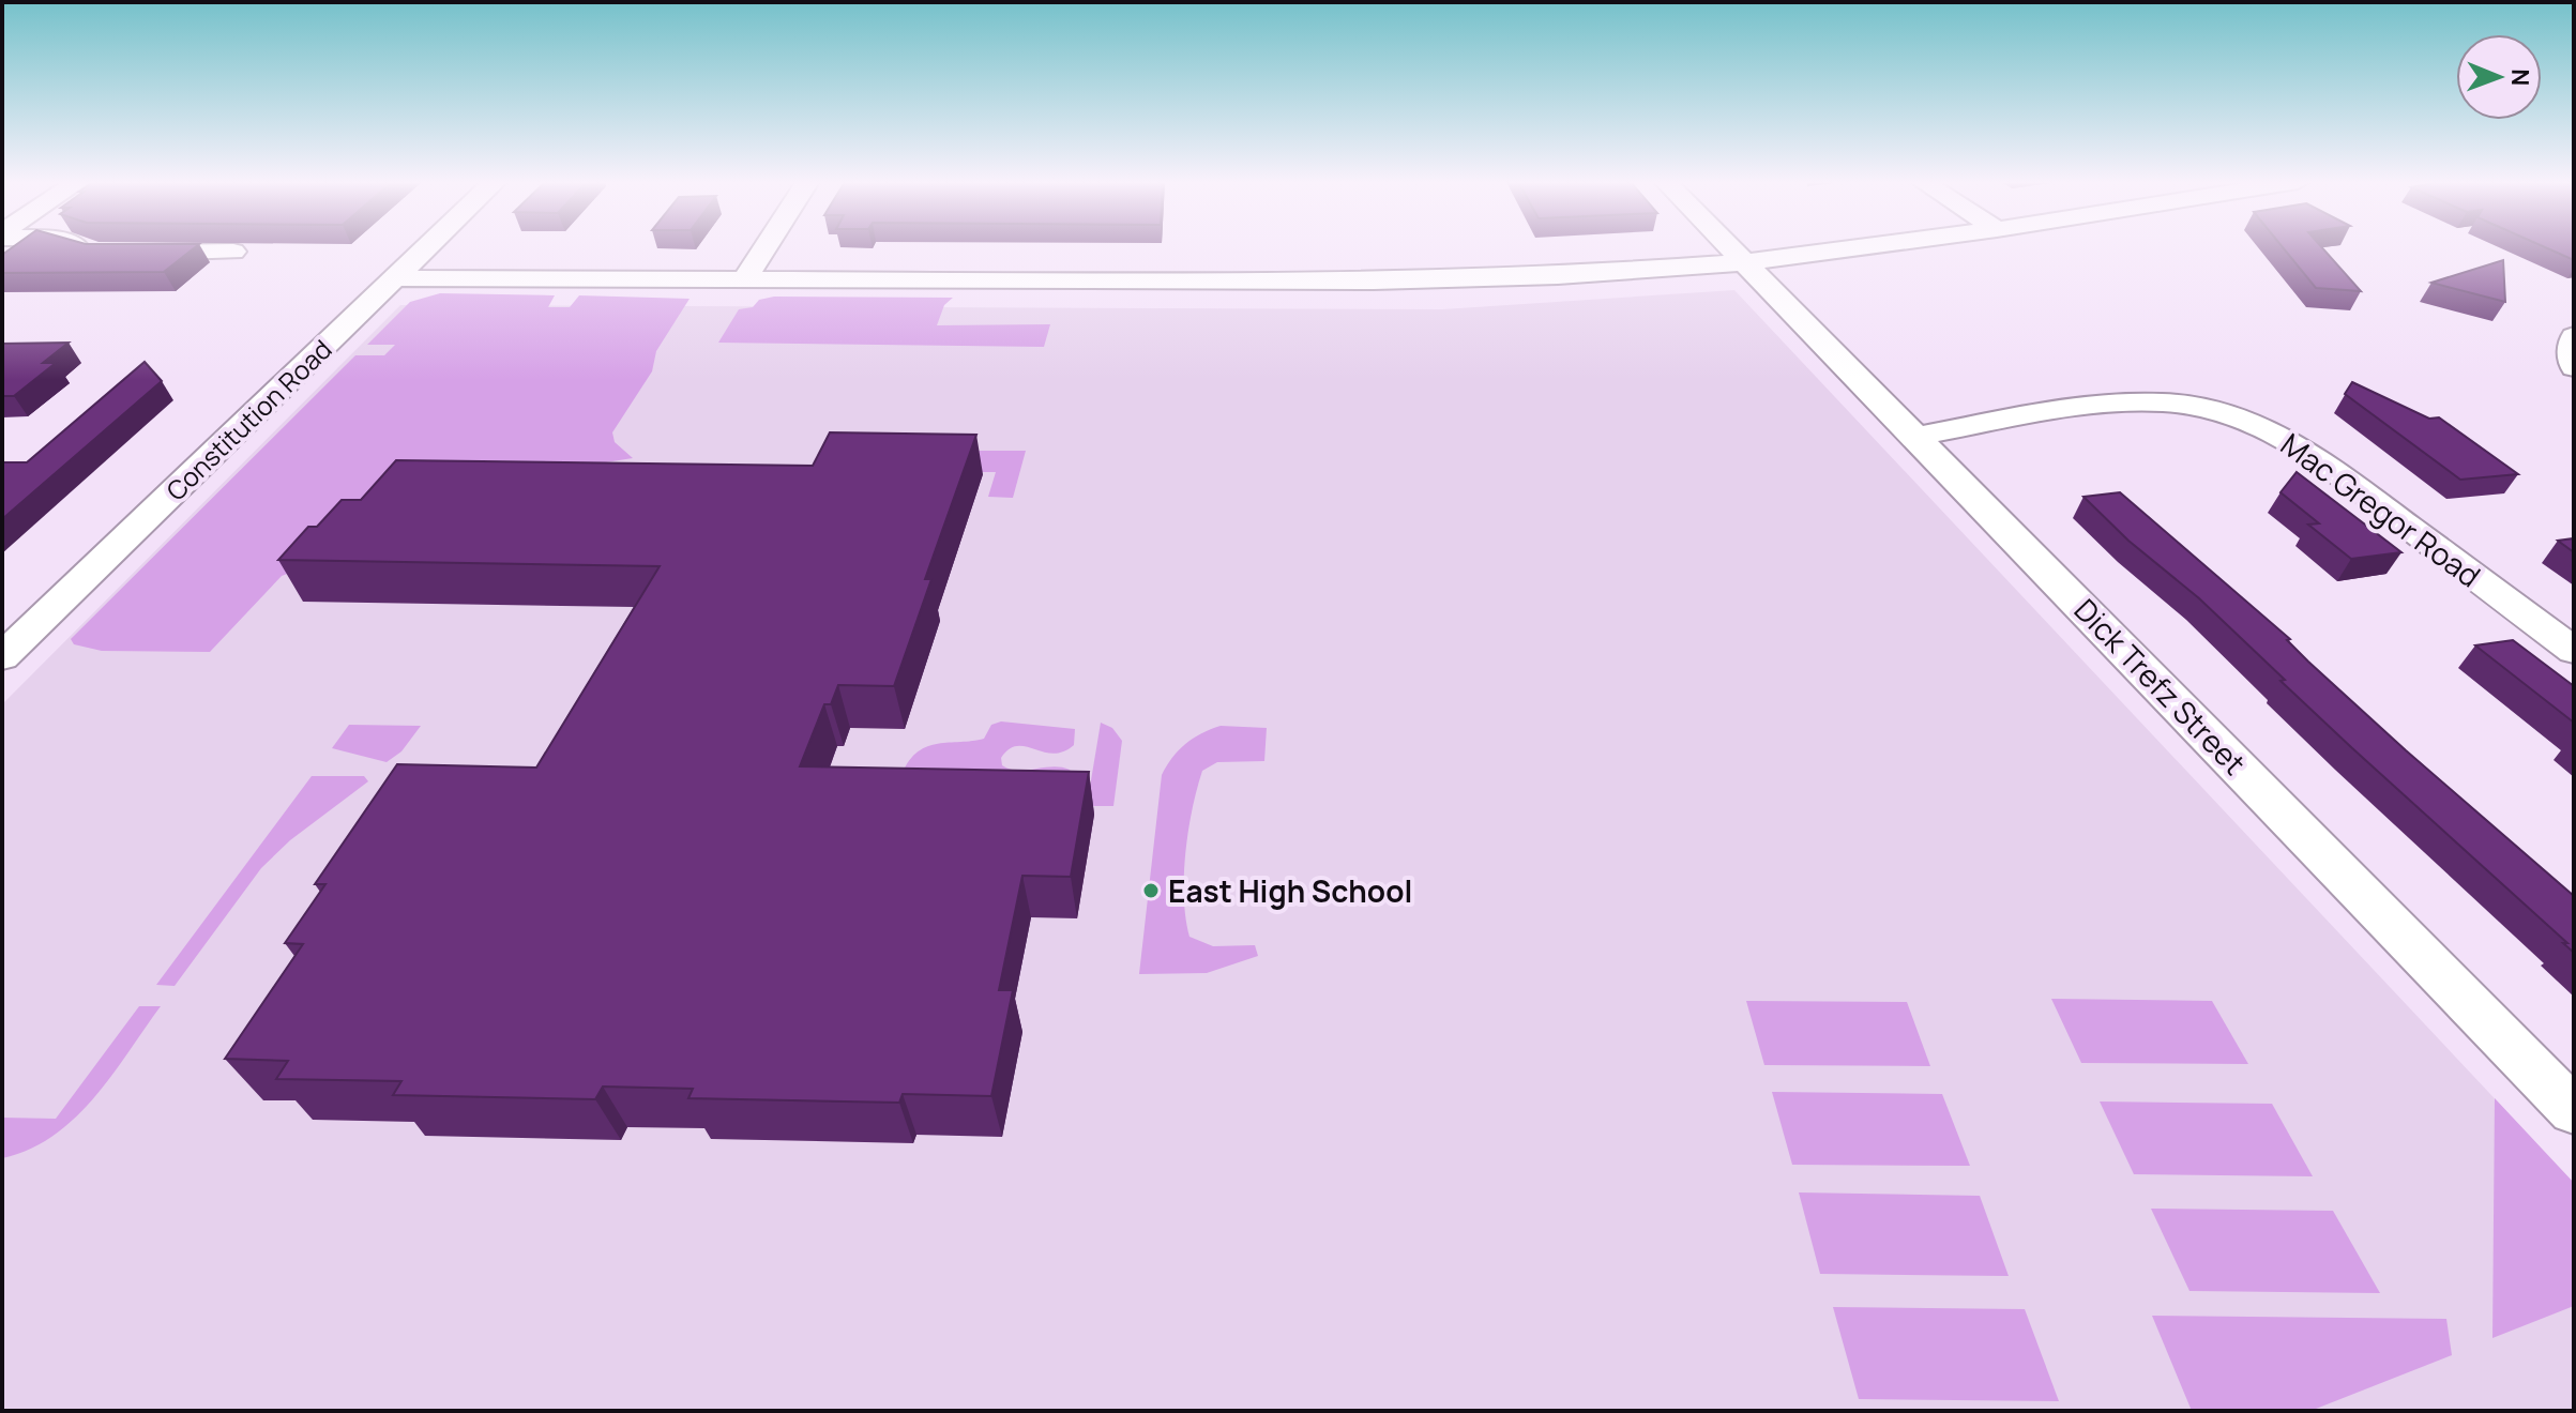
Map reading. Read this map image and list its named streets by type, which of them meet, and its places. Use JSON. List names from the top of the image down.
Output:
{
  "streets": {
    "street": ["Constitution Road", "Mac Gregor Road", "Dick Trefz Street"]
  },
  "crossings": [
    ["Mac Gregor Road", "Dick Trefz Street"]
  ],
  "places": ["East High School"],
  "north": "right"
}
